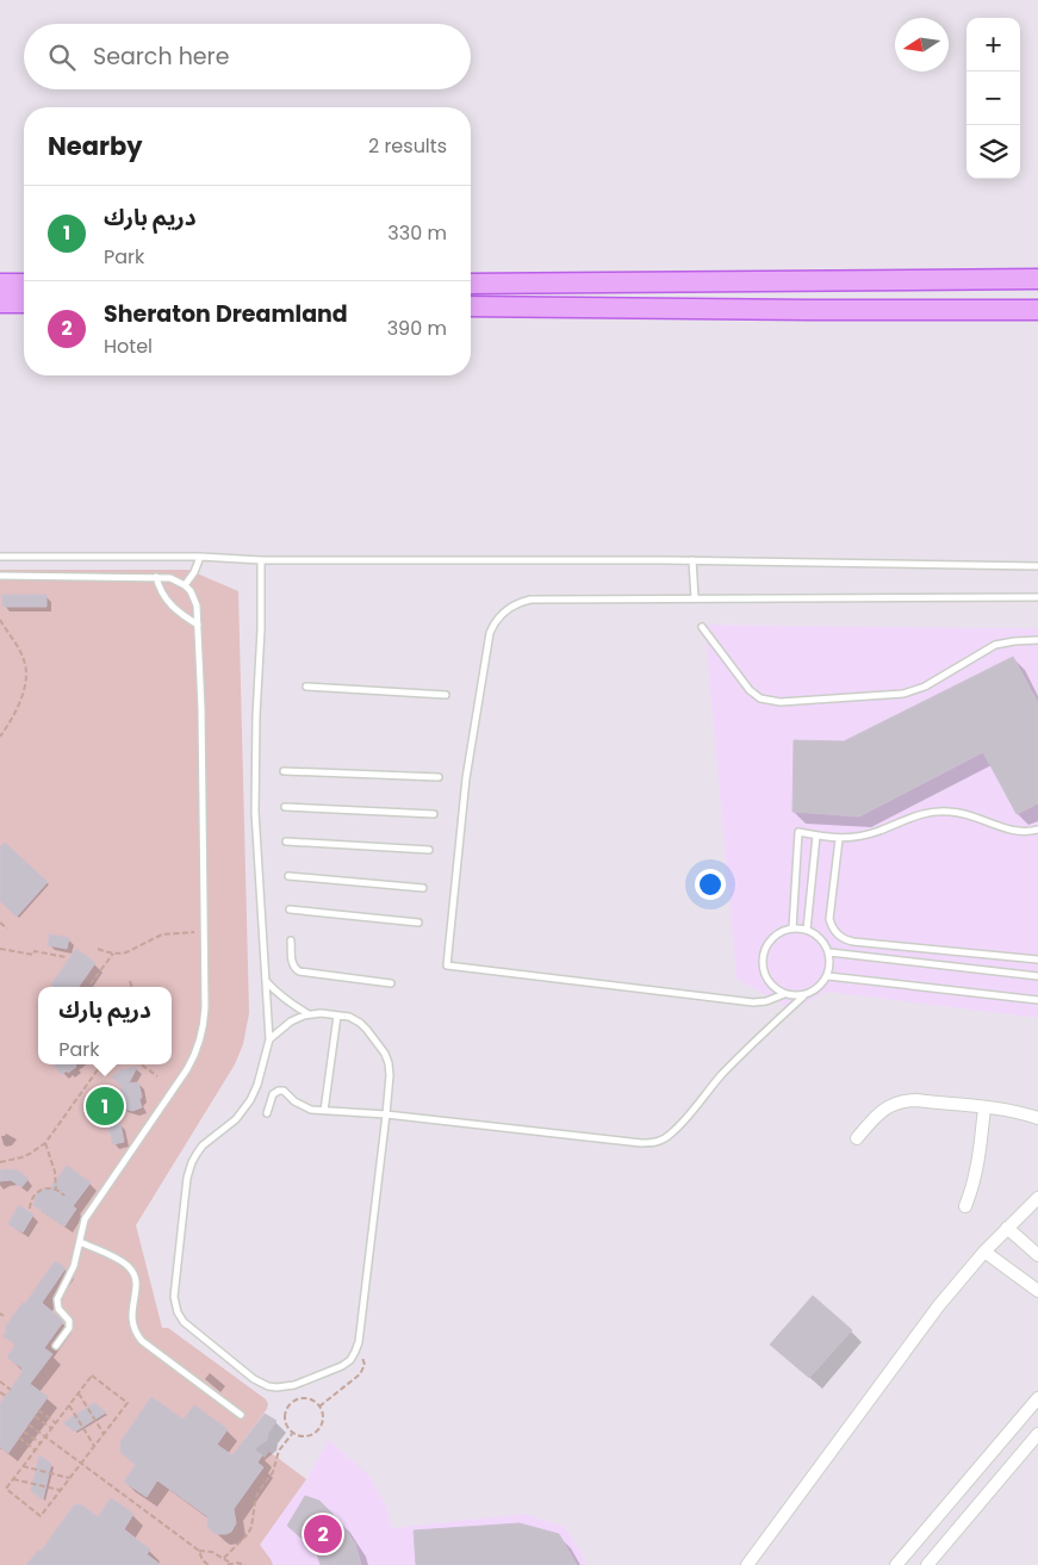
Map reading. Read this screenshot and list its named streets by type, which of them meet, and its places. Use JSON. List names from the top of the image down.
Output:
{
  "north": "left",
  "page": {
    "map_buttons": ["+", "−"],
    "search": "Search here",
    "heading": ["Nearby", "2 results"],
    "list": [
      {
        "mark": "1",
        "name": "دريم بارك",
        "note": "Park",
        "value": "330 m"
      },
      {
        "mark": "2",
        "name": "Sheraton Dreamland",
        "note": "Hotel",
        "value": "390 m"
      }
    ],
    "popup": ["دريم بارك", "Park"],
    "pins": ["1", "2"]
  }
}
